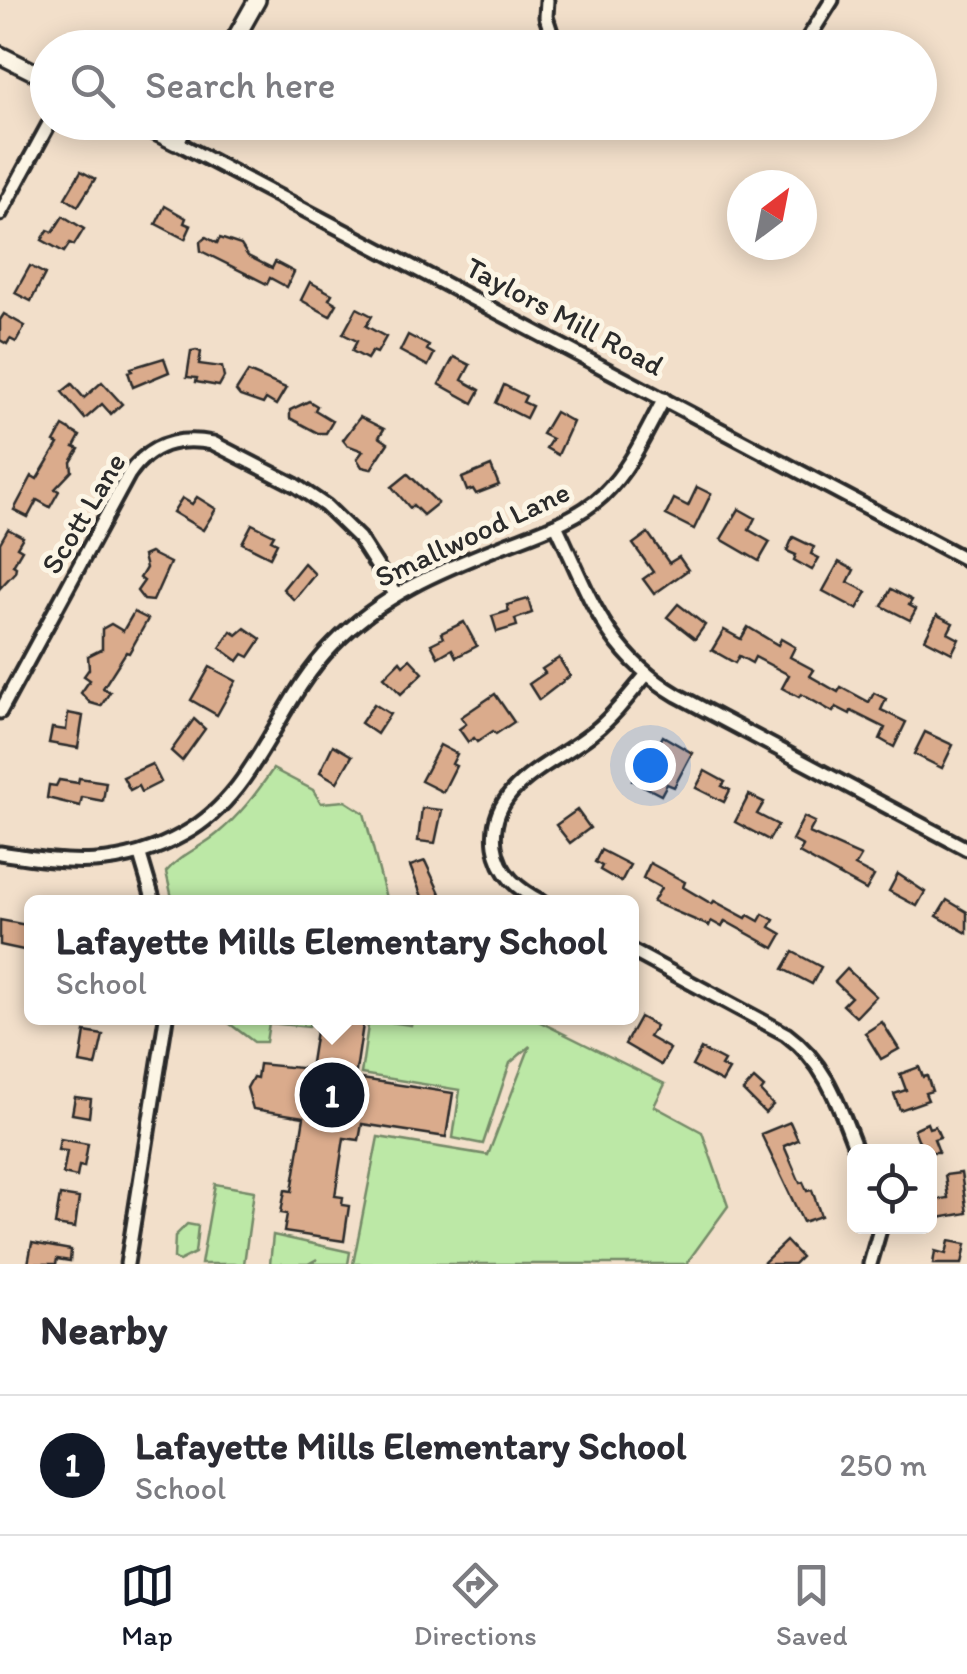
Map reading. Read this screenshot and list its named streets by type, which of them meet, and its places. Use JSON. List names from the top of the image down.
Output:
{
  "streets": {
    "street": ["Taylors Mill Road", "Scott Lane", "Smallwood Lane"]
  },
  "crossings": [
    ["Taylors Mill Road", "Smallwood Lane"],
    ["Scott Lane", "Smallwood Lane"]
  ],
  "north": "top right",
  "page": {
    "search": "Search here",
    "popup": ["Lafayette Mills Elementary School", "School"],
    "pins": "1",
    "heading": "Nearby",
    "list": [
      {
        "mark": "1",
        "name": "Lafayette Mills Elementary School",
        "note": "School",
        "value": "250 m"
      }
    ],
    "nav": ["Map", "Directions", "Saved"]
  }
}
